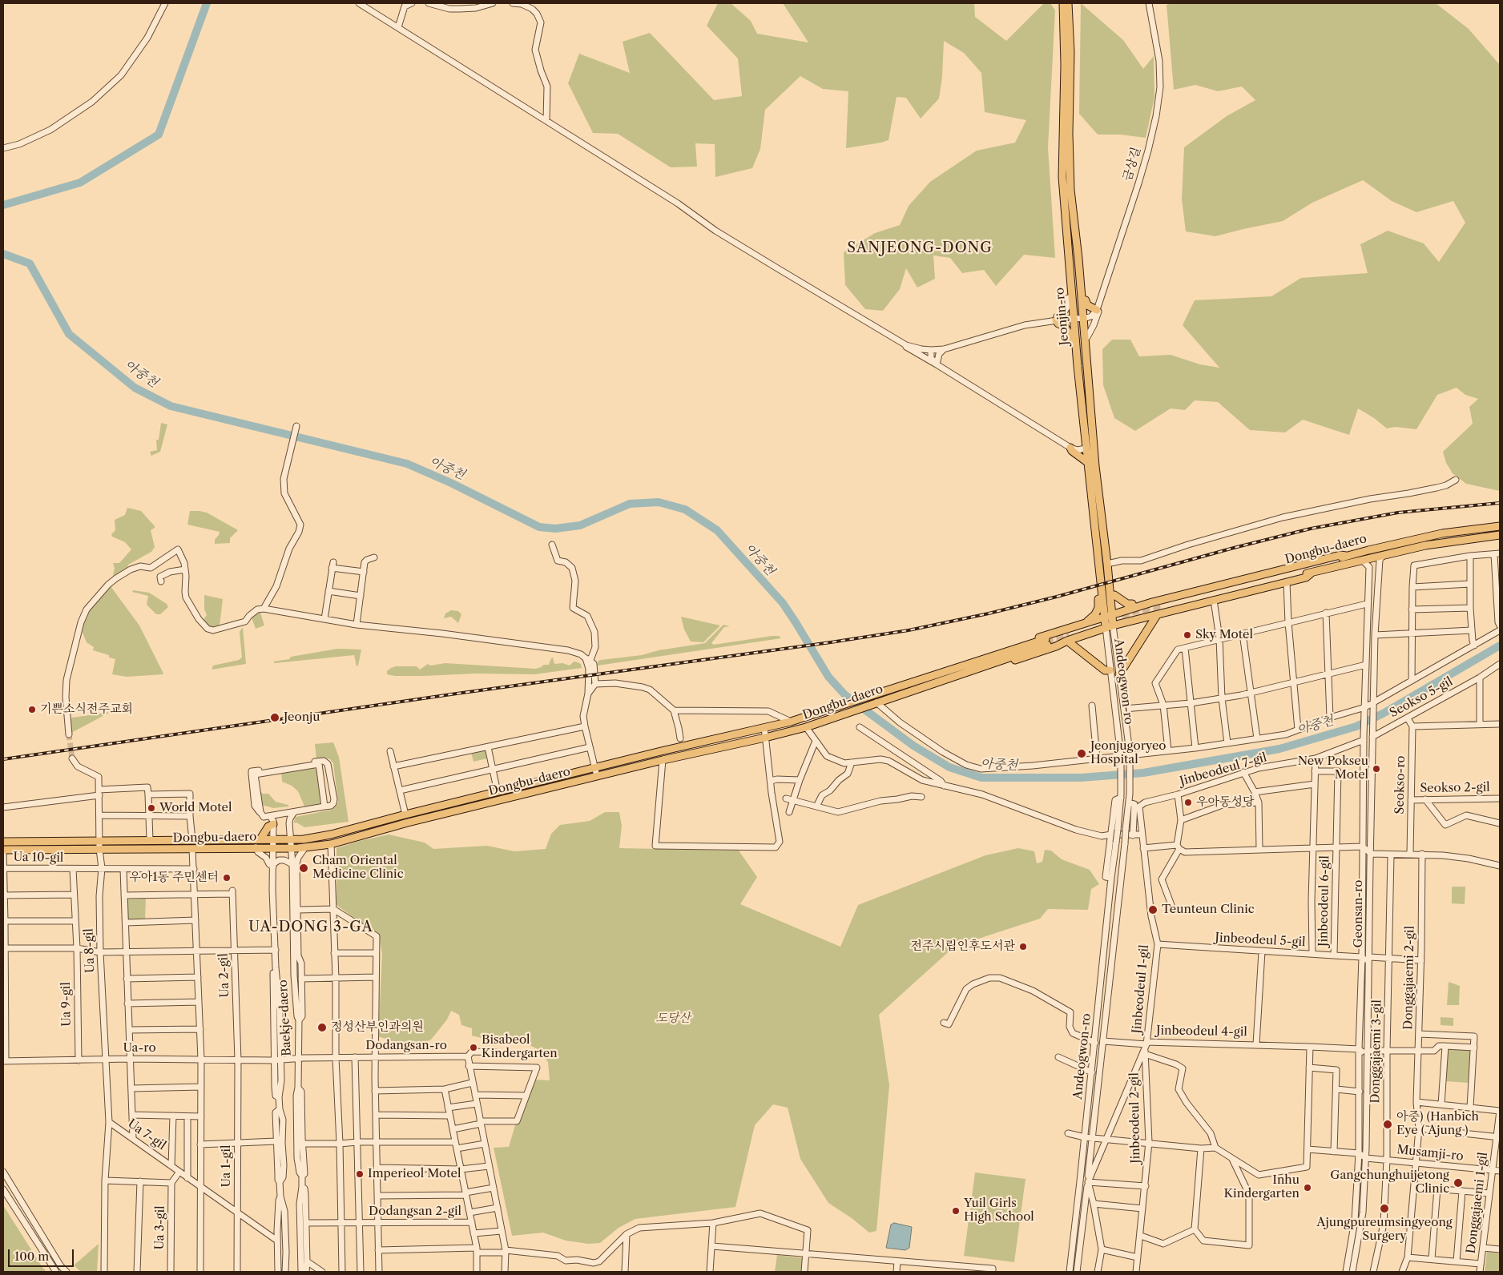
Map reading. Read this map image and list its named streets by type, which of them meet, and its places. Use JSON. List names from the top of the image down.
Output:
{
  "streets": {
    "main road": ["Jeonjin-ro", "Dongbu-daero"],
    "street": [
      "금상길",
      "Andeogwon-ro",
      "Seokso 5-gil",
      "Jinbeodeul 7-gil",
      "Seokso-ro",
      "Seokso 2-gil",
      "Ua 10-gil",
      "Jinbeodeul 6-gil",
      "Geonsan-ro",
      "Jinbeodeul 5-gil",
      "Ua 8-gil",
      "Ua 2-gil",
      "Donggajaemi 2-gil",
      "Jinbeodeul 1-gil",
      "Ua 9-gil",
      "Baekje-daero",
      "Jinbeodeul 4-gil",
      "Dodangsan-ro",
      "Ua-ro",
      "Donggajaemi 3-gil",
      "Jinbeodeul 2-gil",
      "Ua 7-gil",
      "Musamji-ro",
      "Ua 1-gil",
      "Donggajaemi 1-gil",
      "Dodangsan 2-gil",
      "Ua 3-gil"
    ]
  },
  "crossings": [
    ["금상길", "Jeonjin-ro"],
    ["Jeonjin-ro", "Dongbu-daero"],
    ["Jeonjin-ro", "Andeogwon-ro"],
    ["Dongbu-daero", "Andeogwon-ro"],
    ["Dongbu-daero", "Ua 10-gil"],
    ["Dongbu-daero", "Geonsan-ro"],
    ["Dongbu-daero", "Ua 8-gil"],
    ["Dongbu-daero", "Baekje-daero"],
    ["Andeogwon-ro", "Jinbeodeul 1-gil"],
    ["Seokso 5-gil", "Geonsan-ro"],
    ["Jinbeodeul 7-gil", "Jinbeodeul 6-gil"],
    ["Jinbeodeul 7-gil", "Geonsan-ro"],
    ["Jinbeodeul 7-gil", "Jinbeodeul 1-gil"],
    ["Seokso-ro", "Seokso 2-gil"],
    ["Ua 10-gil", "Ua 8-gil"],
    ["Ua 10-gil", "Ua 9-gil"],
    ["Ua 10-gil", "Ua-ro"],
    ["Jinbeodeul 6-gil", "Geonsan-ro"],
    ["Jinbeodeul 6-gil", "Jinbeodeul 5-gil"],
    ["Jinbeodeul 6-gil", "Jinbeodeul 1-gil"],
    ["Geonsan-ro", "Jinbeodeul 5-gil"],
    ["Geonsan-ro", "Jinbeodeul 4-gil"],
    ["Geonsan-ro", "Musamji-ro"],
    ["Jinbeodeul 5-gil", "Jinbeodeul 1-gil"],
    ["Jinbeodeul 5-gil", "Jinbeodeul 4-gil"],
    ["Ua 8-gil", "Ua-ro"],
    ["Ua 8-gil", "Ua 7-gil"],
    ["Ua 2-gil", "Ua-ro"],
    ["Ua 2-gil", "Ua 1-gil"],
    ["Donggajaemi 2-gil", "Musamji-ro"],
    ["Donggajaemi 2-gil", "Donggajaemi 1-gil"],
    ["Jinbeodeul 1-gil", "Jinbeodeul 4-gil"],
    ["Jinbeodeul 1-gil", "Jinbeodeul 2-gil"],
    ["Ua 9-gil", "Ua-ro"],
    ["Baekje-daero", "Dodangsan-ro"],
    ["Baekje-daero", "Ua-ro"],
    ["Baekje-daero", "Dodangsan 2-gil"],
    ["Jinbeodeul 4-gil", "Jinbeodeul 2-gil"],
    ["Dodangsan-ro", "Ua-ro"],
    ["Dodangsan-ro", "Dodangsan 2-gil"],
    ["Ua-ro", "Ua 7-gil"],
    ["Ua-ro", "Ua 1-gil"],
    ["Donggajaemi 3-gil", "Musamji-ro"],
    ["Musamji-ro", "Donggajaemi 1-gil"]
  ],
  "districts": ["SANJEONG-DONG", "UA-DONG 3-GA"],
  "water": ["아중천"],
  "parks": ["도당산"],
  "places": [
    "Sky Motel",
    "기쁜소식전주교회",
    "Jeonju",
    "Jeonjugoryeo Hospital",
    "New Pokseu Motel",
    "우아동성당",
    "World Motel",
    "Cham Oriental Medicine Clinic",
    "우아1동 주민센터",
    "Teunteun Clinic",
    "전주시립인후도서관",
    "정성산부인과의원",
    "Bisabeol Kindergarten",
    "아중) (Hanbich Eye ( Ajung )",
    "Imperieol Motel",
    "Gangchunghuijetong Clinic",
    "Inhu Kindergarten",
    "Ajungpureumsingyeong Surgery",
    "Yuil Girls High School"
  ],
  "scale_bar": "100 m"
}
